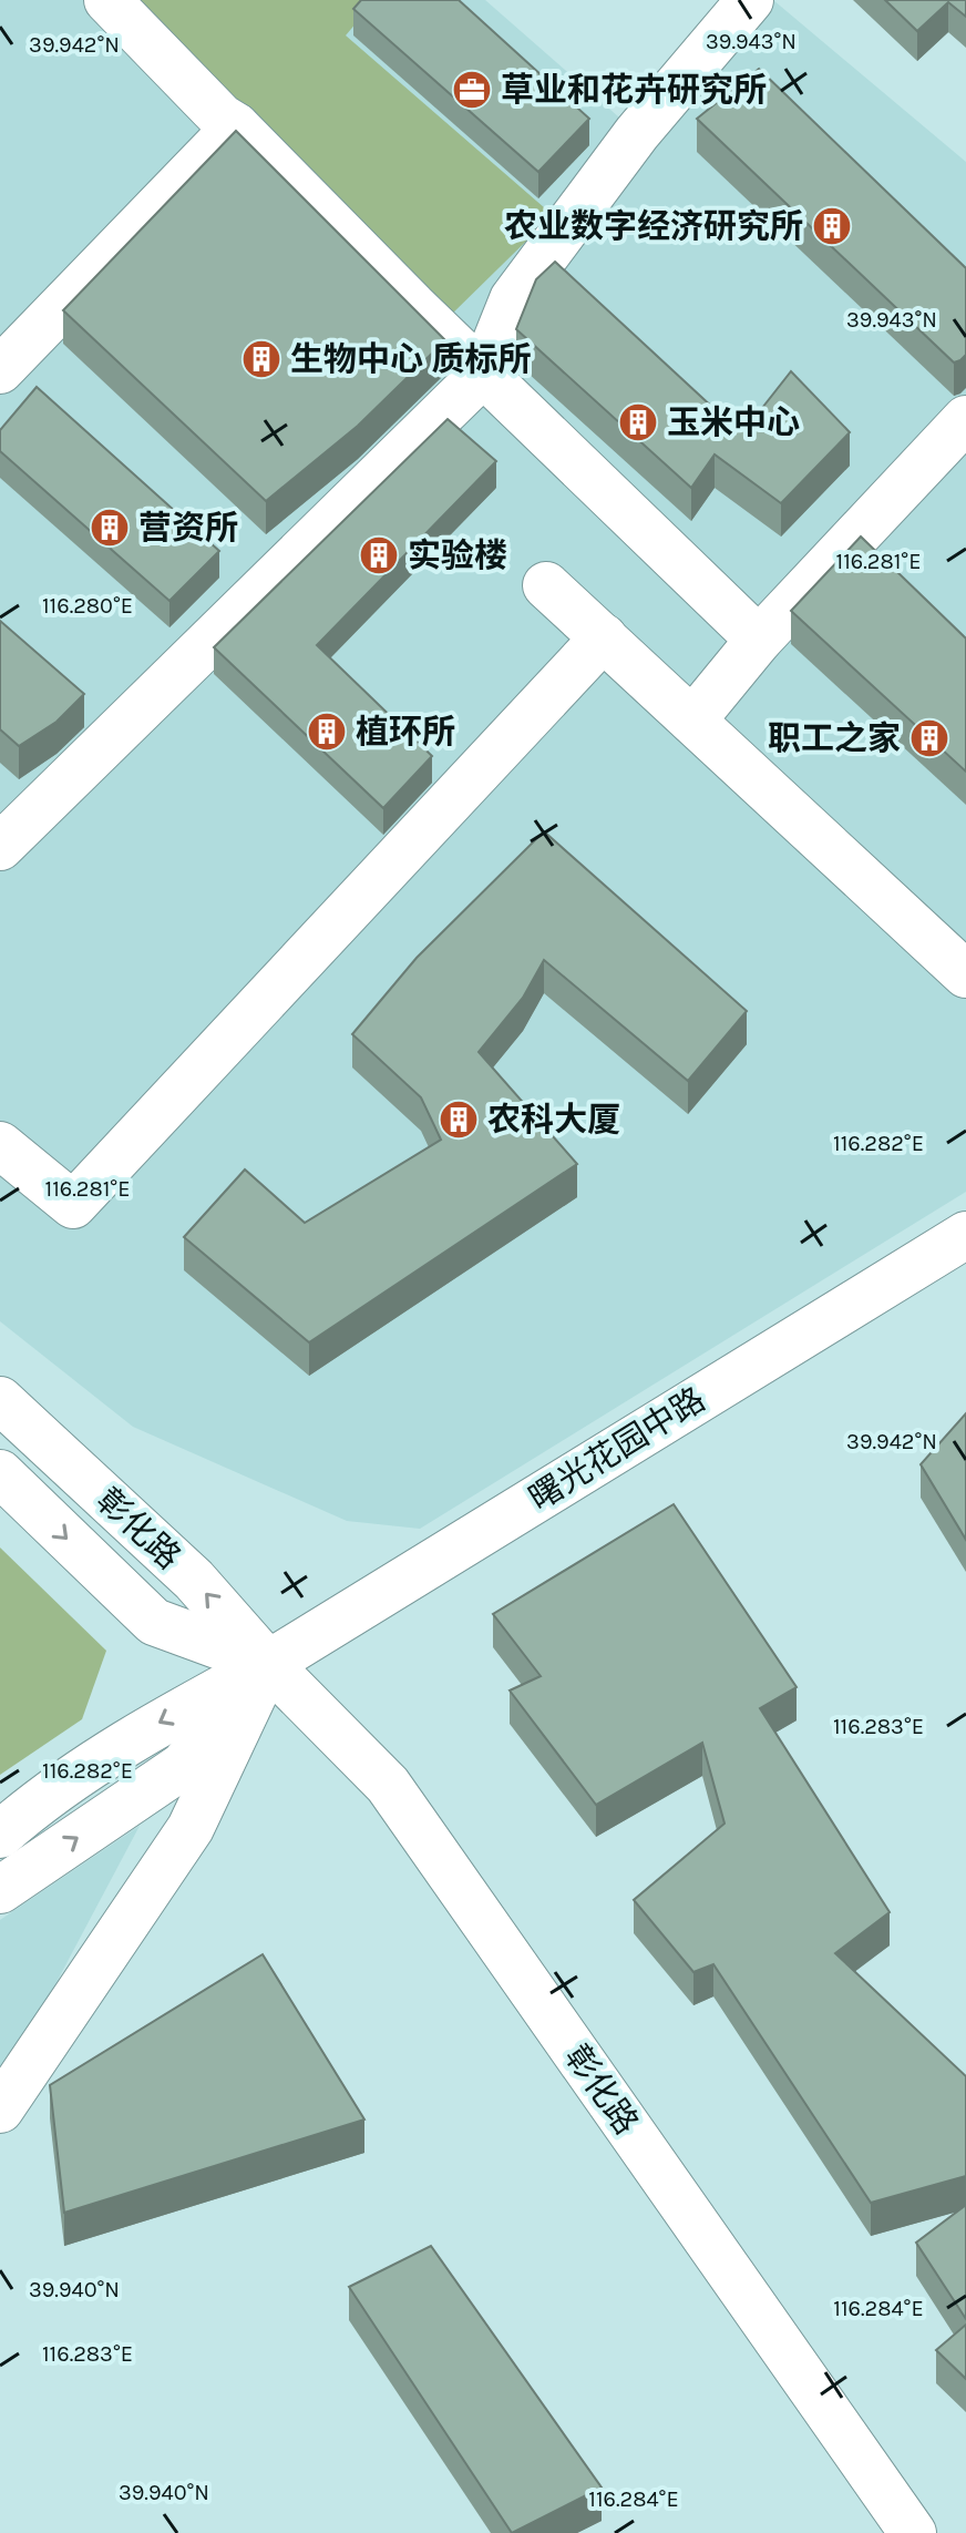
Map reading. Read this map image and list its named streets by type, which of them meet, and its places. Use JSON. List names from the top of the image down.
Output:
{
  "streets": {
    "street": ["曙光花园中路", "彰化路"]
  },
  "crossings": [
    ["曙光花园中路", "彰化路"]
  ],
  "places": {
    "office": ["草业和花卉研究所"],
    "building": [
      "农业数字经济研究所",
      "生物中心 质标所",
      "玉米中心",
      "营资所",
      "实验楼",
      "植环所",
      "职工之家",
      "农科大厦"
    ]
  },
  "coordinates": [
    "39.943°N",
    "39.942°N",
    "116.281°E",
    "116.280°E",
    "116.282°E",
    "116.283°E",
    "39.940°N",
    "116.284°E"
  ]
}
